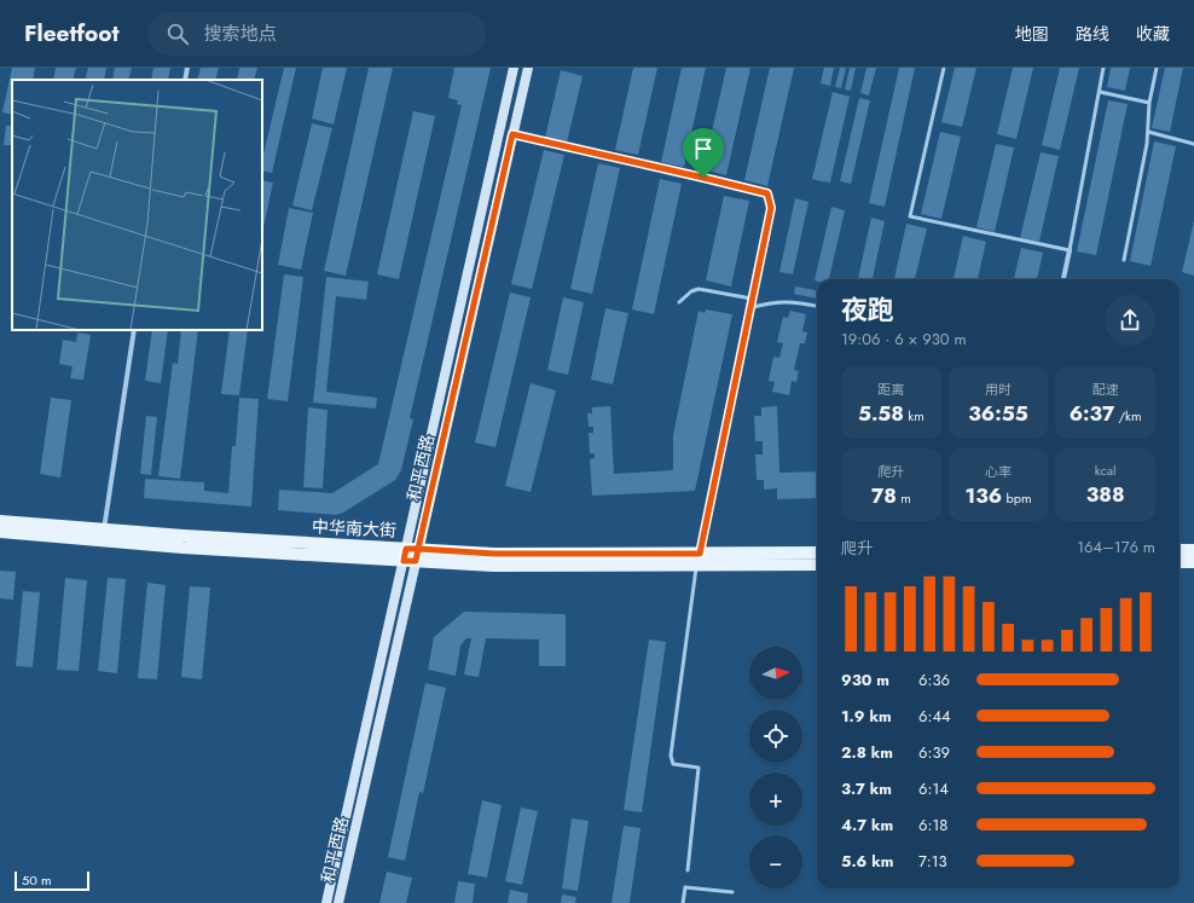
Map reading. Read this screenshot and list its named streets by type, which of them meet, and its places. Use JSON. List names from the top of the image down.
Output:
{
  "streets": {
    "main road": ["和平西路", "中华南大街"]
  },
  "crossings": [
    ["和平西路", "中华南大街"]
  ],
  "scale_bar": "50 m",
  "north": "right",
  "page": {
    "header": "Fleetfoot",
    "search": "搜索地点",
    "nav": ["地图", "路线", "收藏"],
    "heading": ["夜跑", "19:06 · 6 × 930 m"],
    "stats": [
      ["距离", "5.58 km"],
      ["用时", "36:55"],
      ["配速", "6:37 /km"],
      ["爬升", "78 m"],
      ["心率", "136 bpm"],
      ["kcal", "388"]
    ],
    "chart": ["爬升", "164–176 m"],
    "map_buttons": ["+", "−"],
    "list": [
      {
        "name": "930 m",
        "note": "6:36"
      },
      {
        "name": "1.9 km",
        "note": "6:44"
      },
      {
        "name": "2.8 km",
        "note": "6:39"
      },
      {
        "name": "3.7 km",
        "note": "6:14"
      },
      {
        "name": "4.7 km",
        "note": "6:18"
      },
      {
        "name": "5.6 km",
        "note": "7:13"
      }
    ],
    "scale": "50 m"
  }
}
